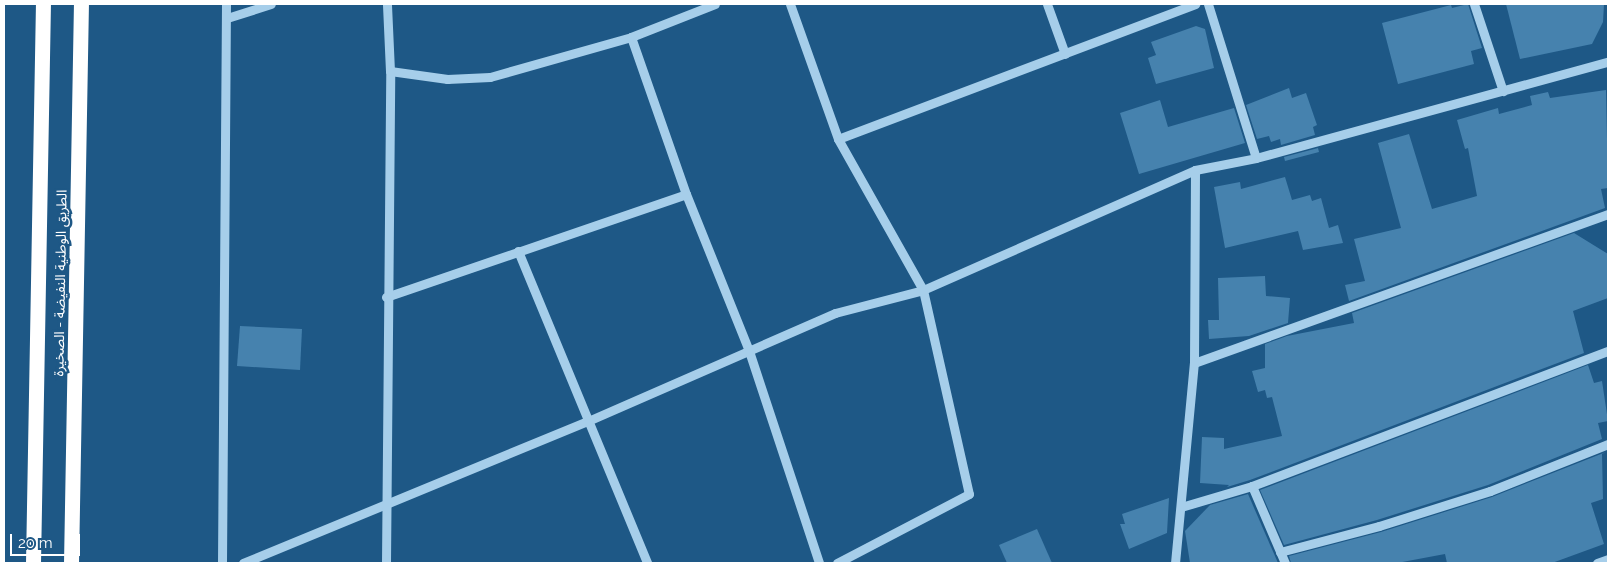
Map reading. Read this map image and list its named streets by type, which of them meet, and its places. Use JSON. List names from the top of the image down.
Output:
{
  "streets": {
    "highway": ["الطريق الوطنية النفيضة - الصخيرة"]
  },
  "scale_bar": "20 m"
}
